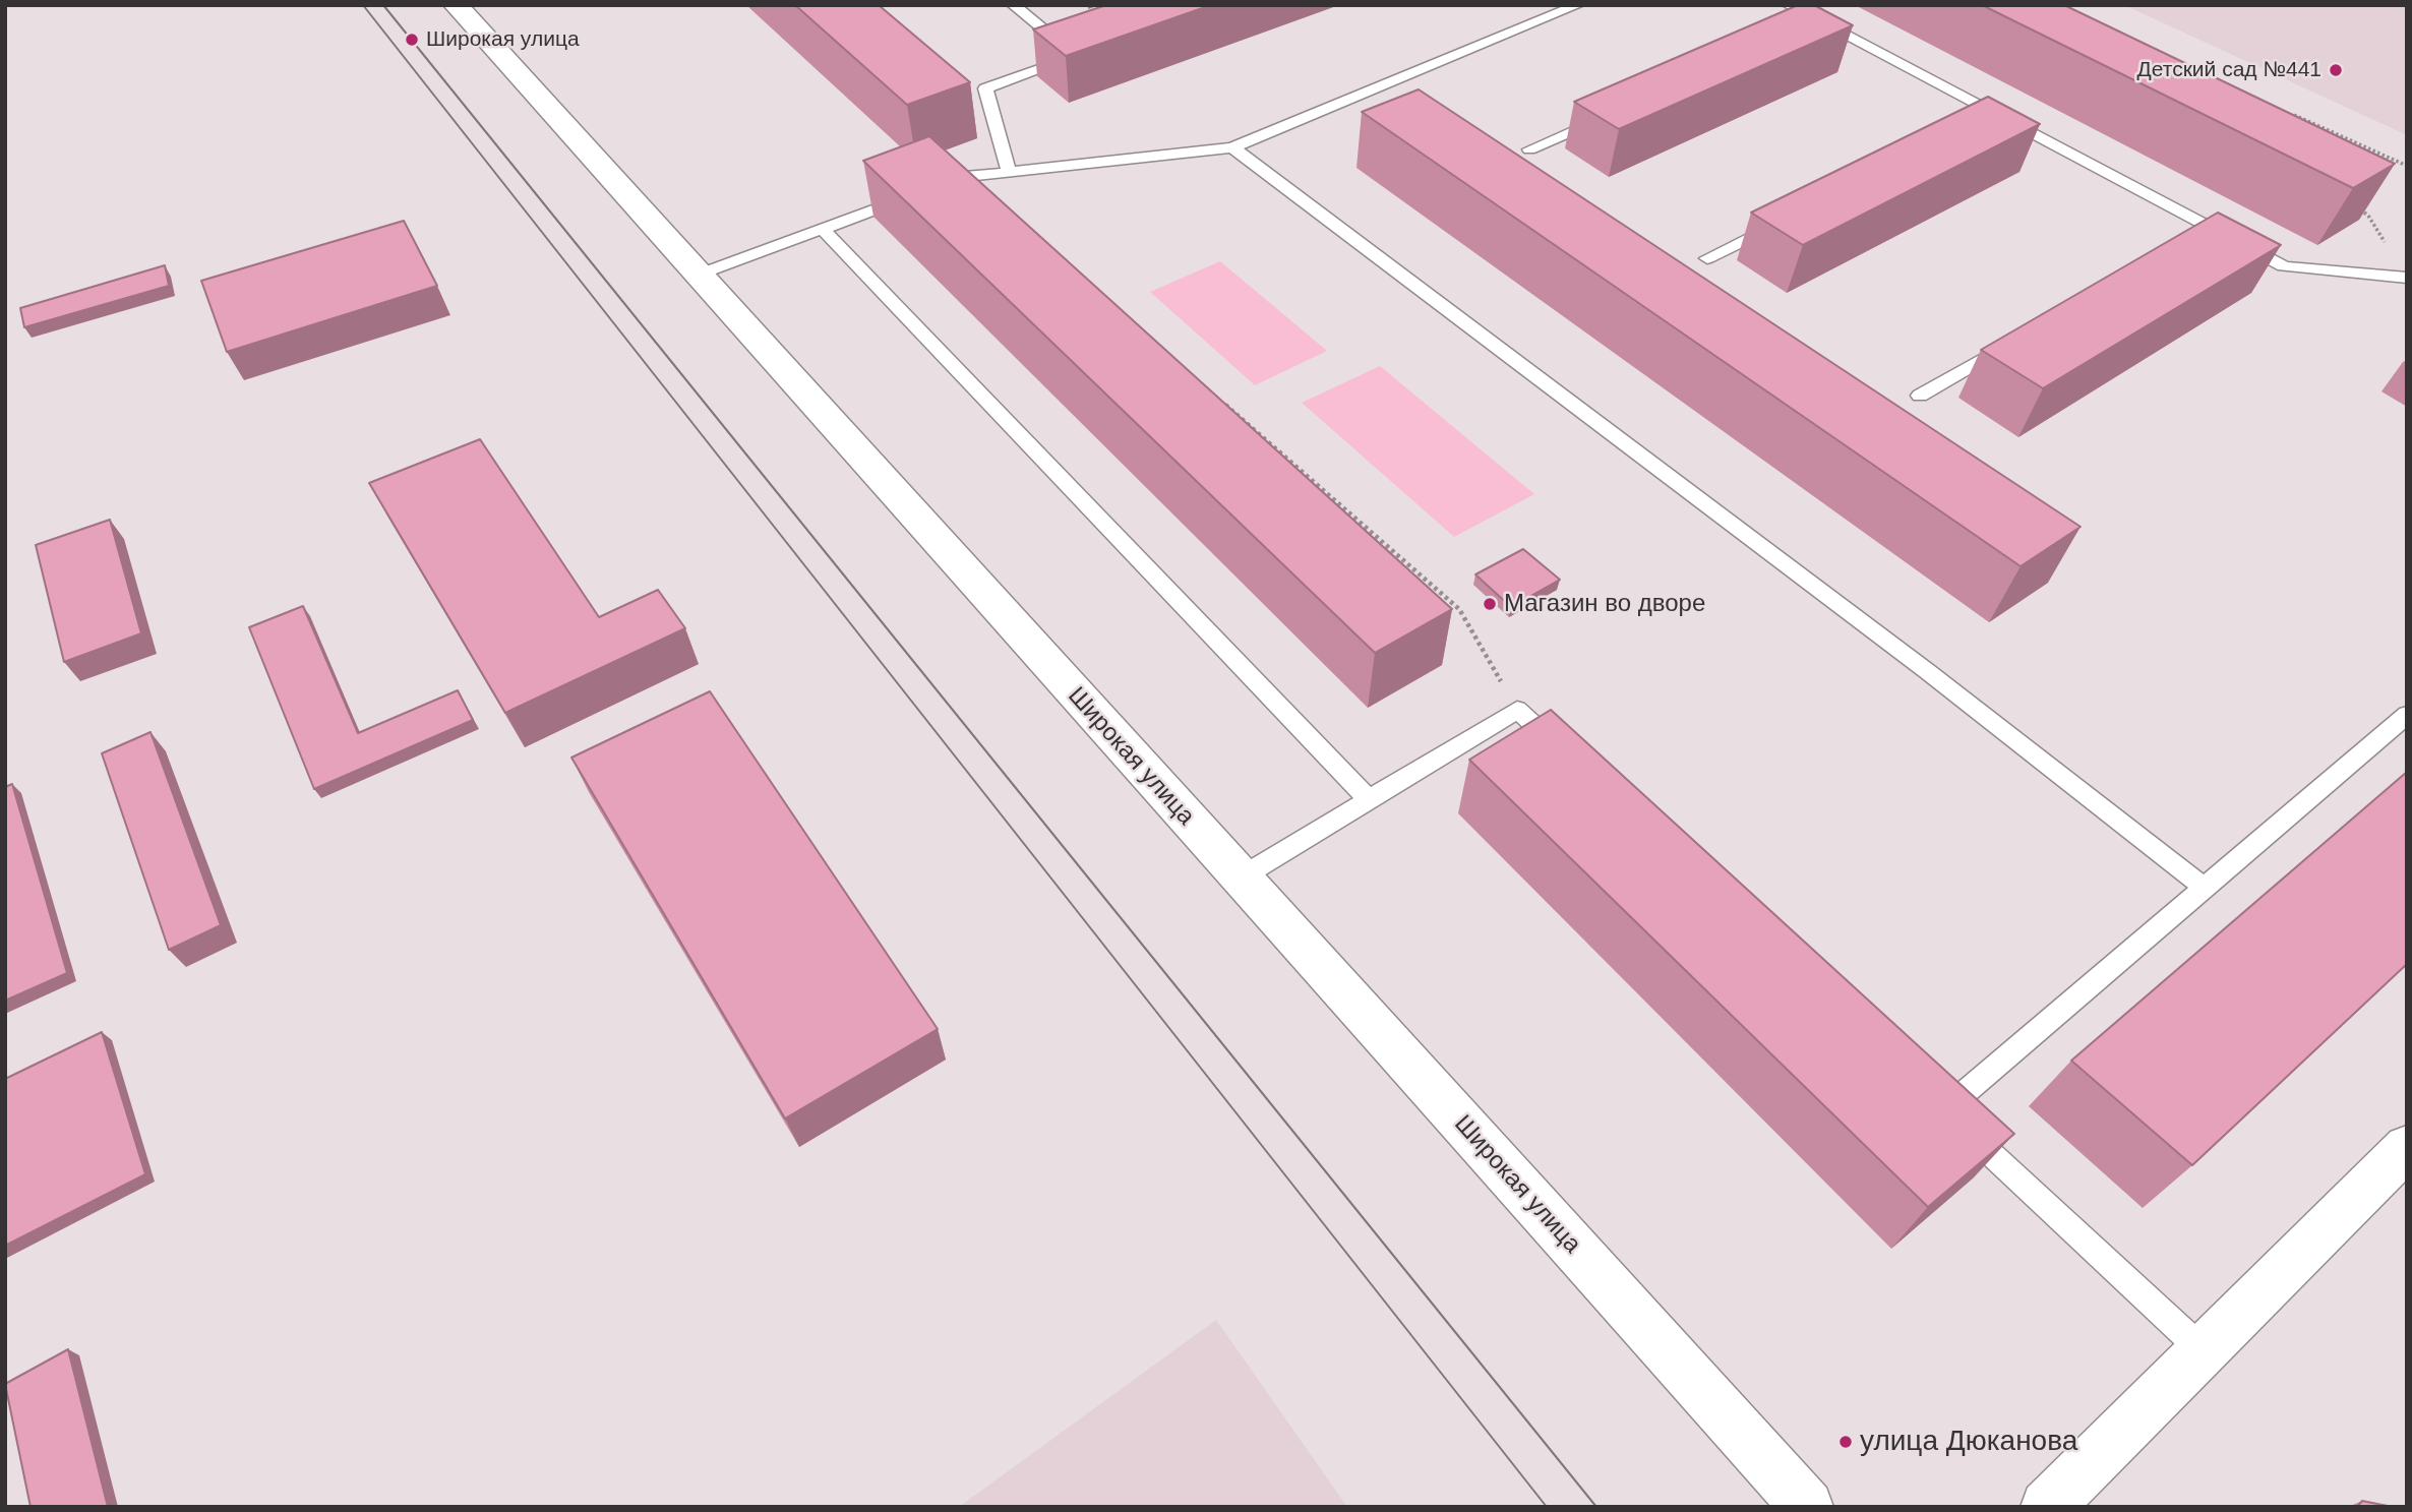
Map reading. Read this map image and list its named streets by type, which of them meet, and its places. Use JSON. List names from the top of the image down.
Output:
{
  "streets": {
    "street": ["Широкая улица"]
  },
  "places": [
    "Широкая улица",
    "Детский сад №441",
    "Магазин во дворе",
    "улица Дюканова"
  ]
}
